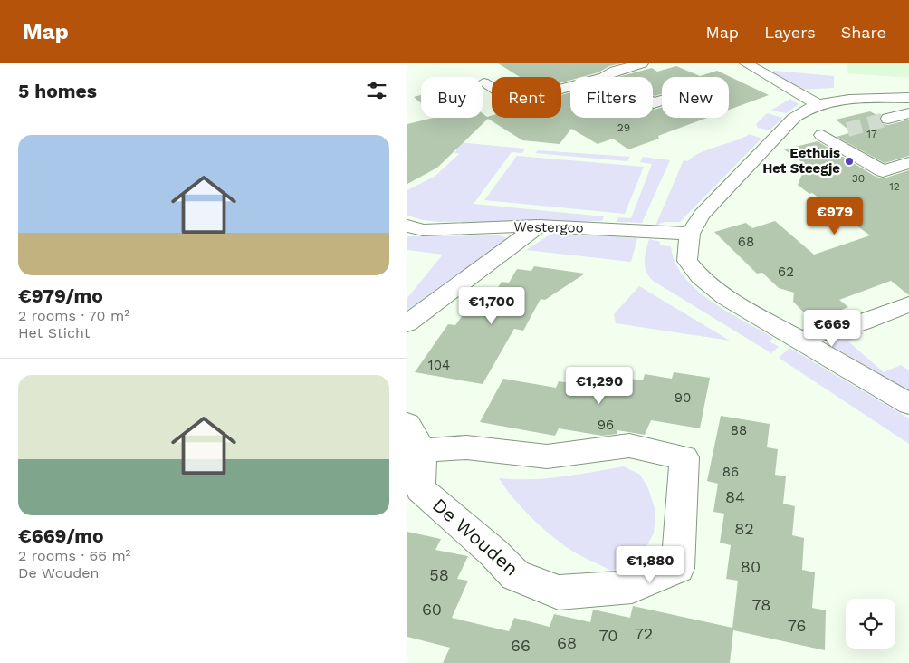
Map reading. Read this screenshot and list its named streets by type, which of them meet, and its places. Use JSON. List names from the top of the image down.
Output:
{
  "streets": {
    "street": ["Westergoo", "De Wouden"]
  },
  "places": ["Eethuis Het Steegje"],
  "house_numbers": [
    "29",
    "17",
    "30",
    "12",
    "68",
    "62",
    "104",
    "90",
    "96",
    "88",
    "86",
    "84",
    "82",
    "80",
    "58",
    "78",
    "60",
    "76",
    "72",
    "70",
    "68",
    "66"
  ],
  "page": {
    "header": "Map",
    "nav": ["Map", "Layers", "Share"],
    "heading": "5 homes",
    "chip": [
      "Buy",
      "Rent",
      "Filters",
      "New"
    ],
    "list": [
      {
        "name": "€979/mo",
        "note": "2 rooms · 70 m² · Het Sticht"
      },
      {
        "name": "€669/mo",
        "note": "2 rooms · 66 m² · De Wouden"
      }
    ],
    "price": [
      "€979",
      "€1,700",
      "€669",
      "€1,290",
      "€1,880"
    ]
  }
}
